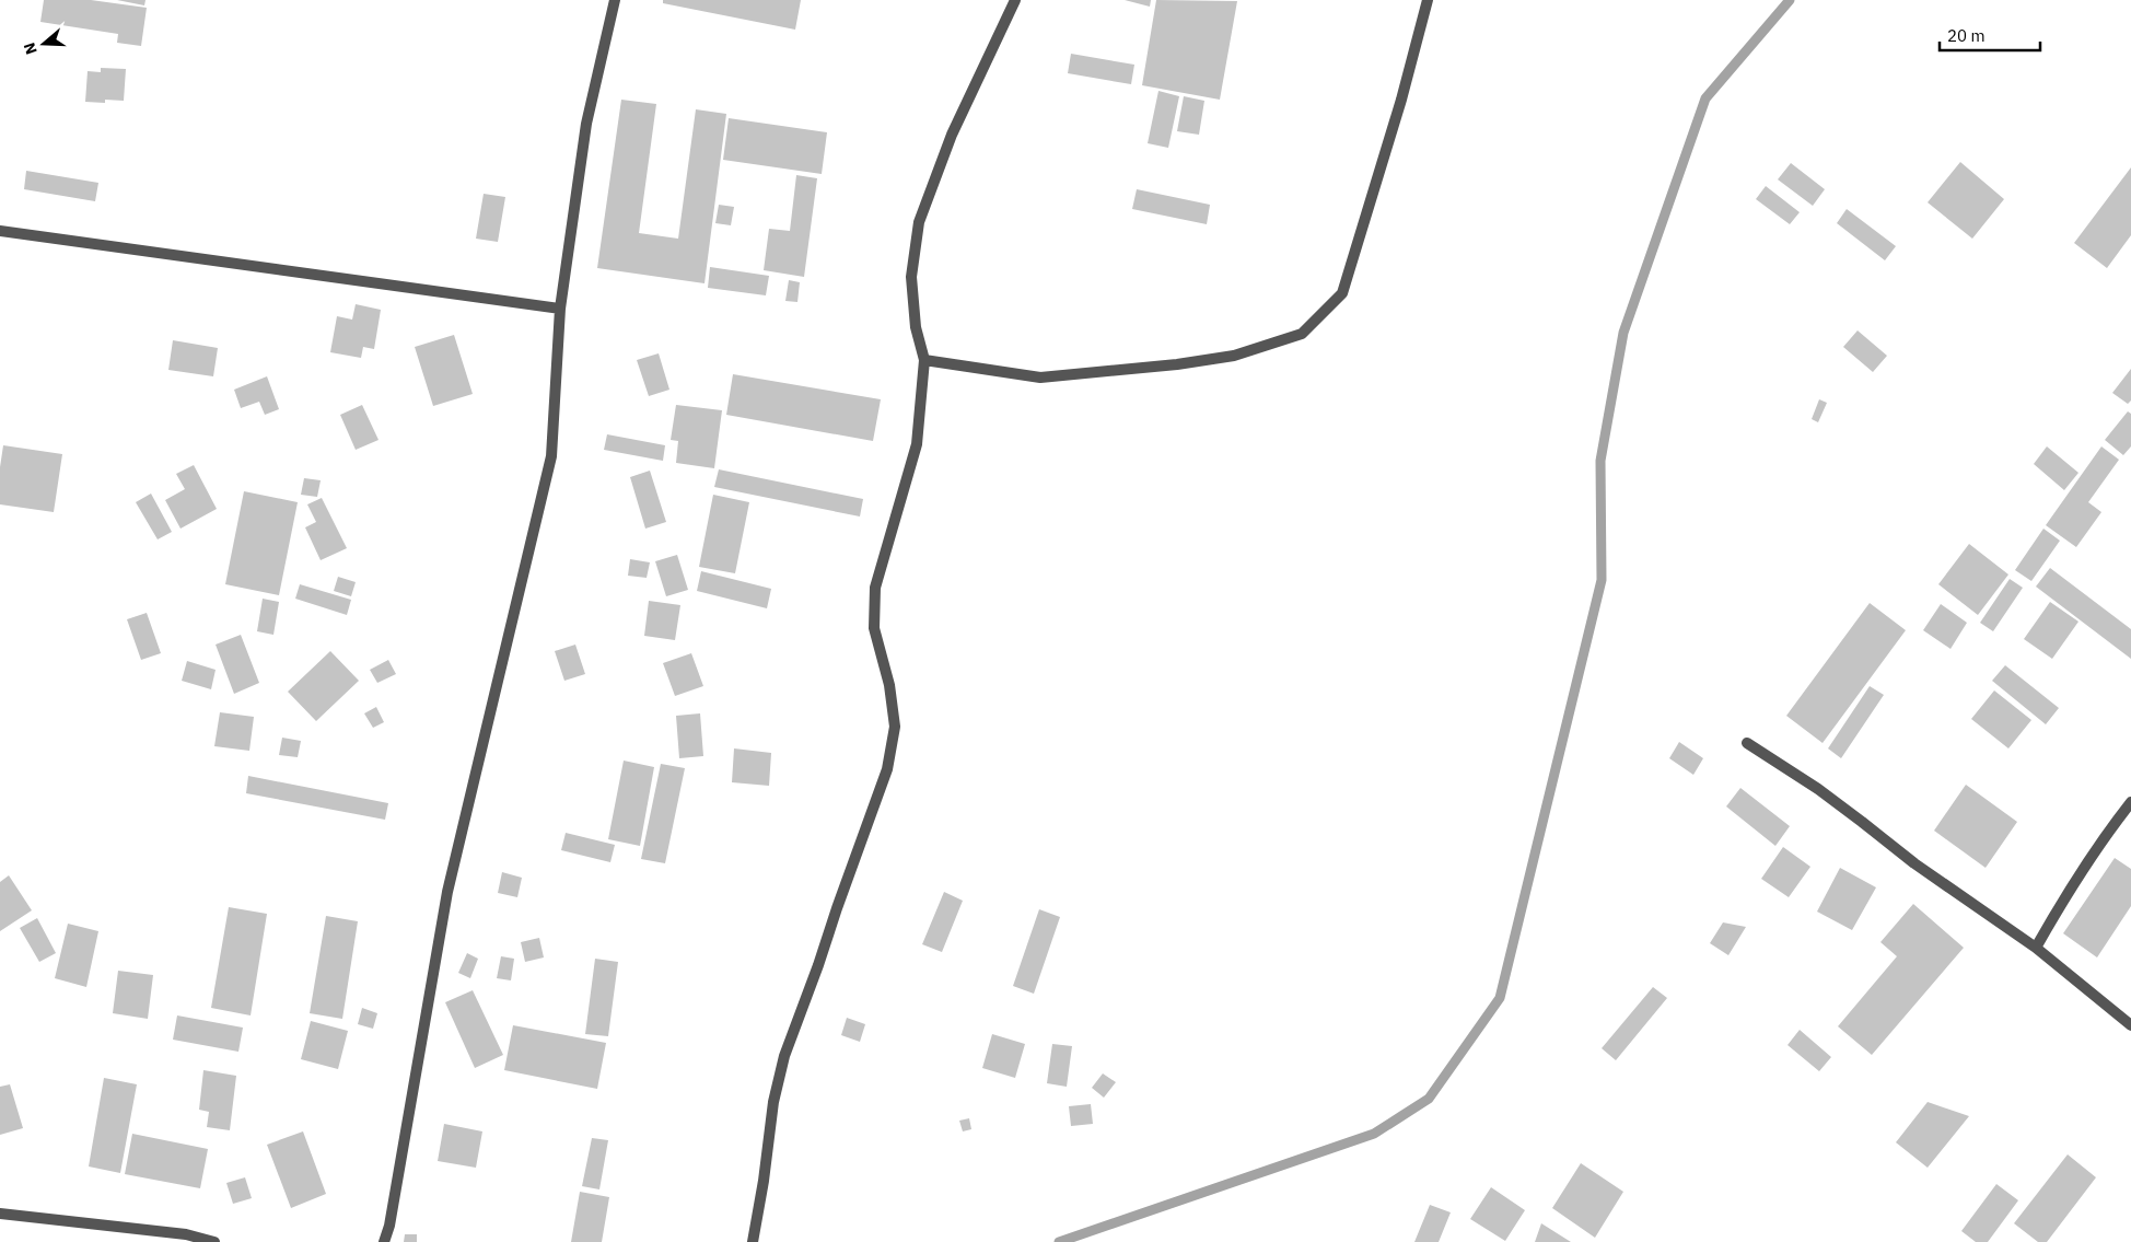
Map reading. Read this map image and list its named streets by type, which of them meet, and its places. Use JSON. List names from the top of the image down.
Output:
{
  "scale_bar": "20 m",
  "north": "left"
}
